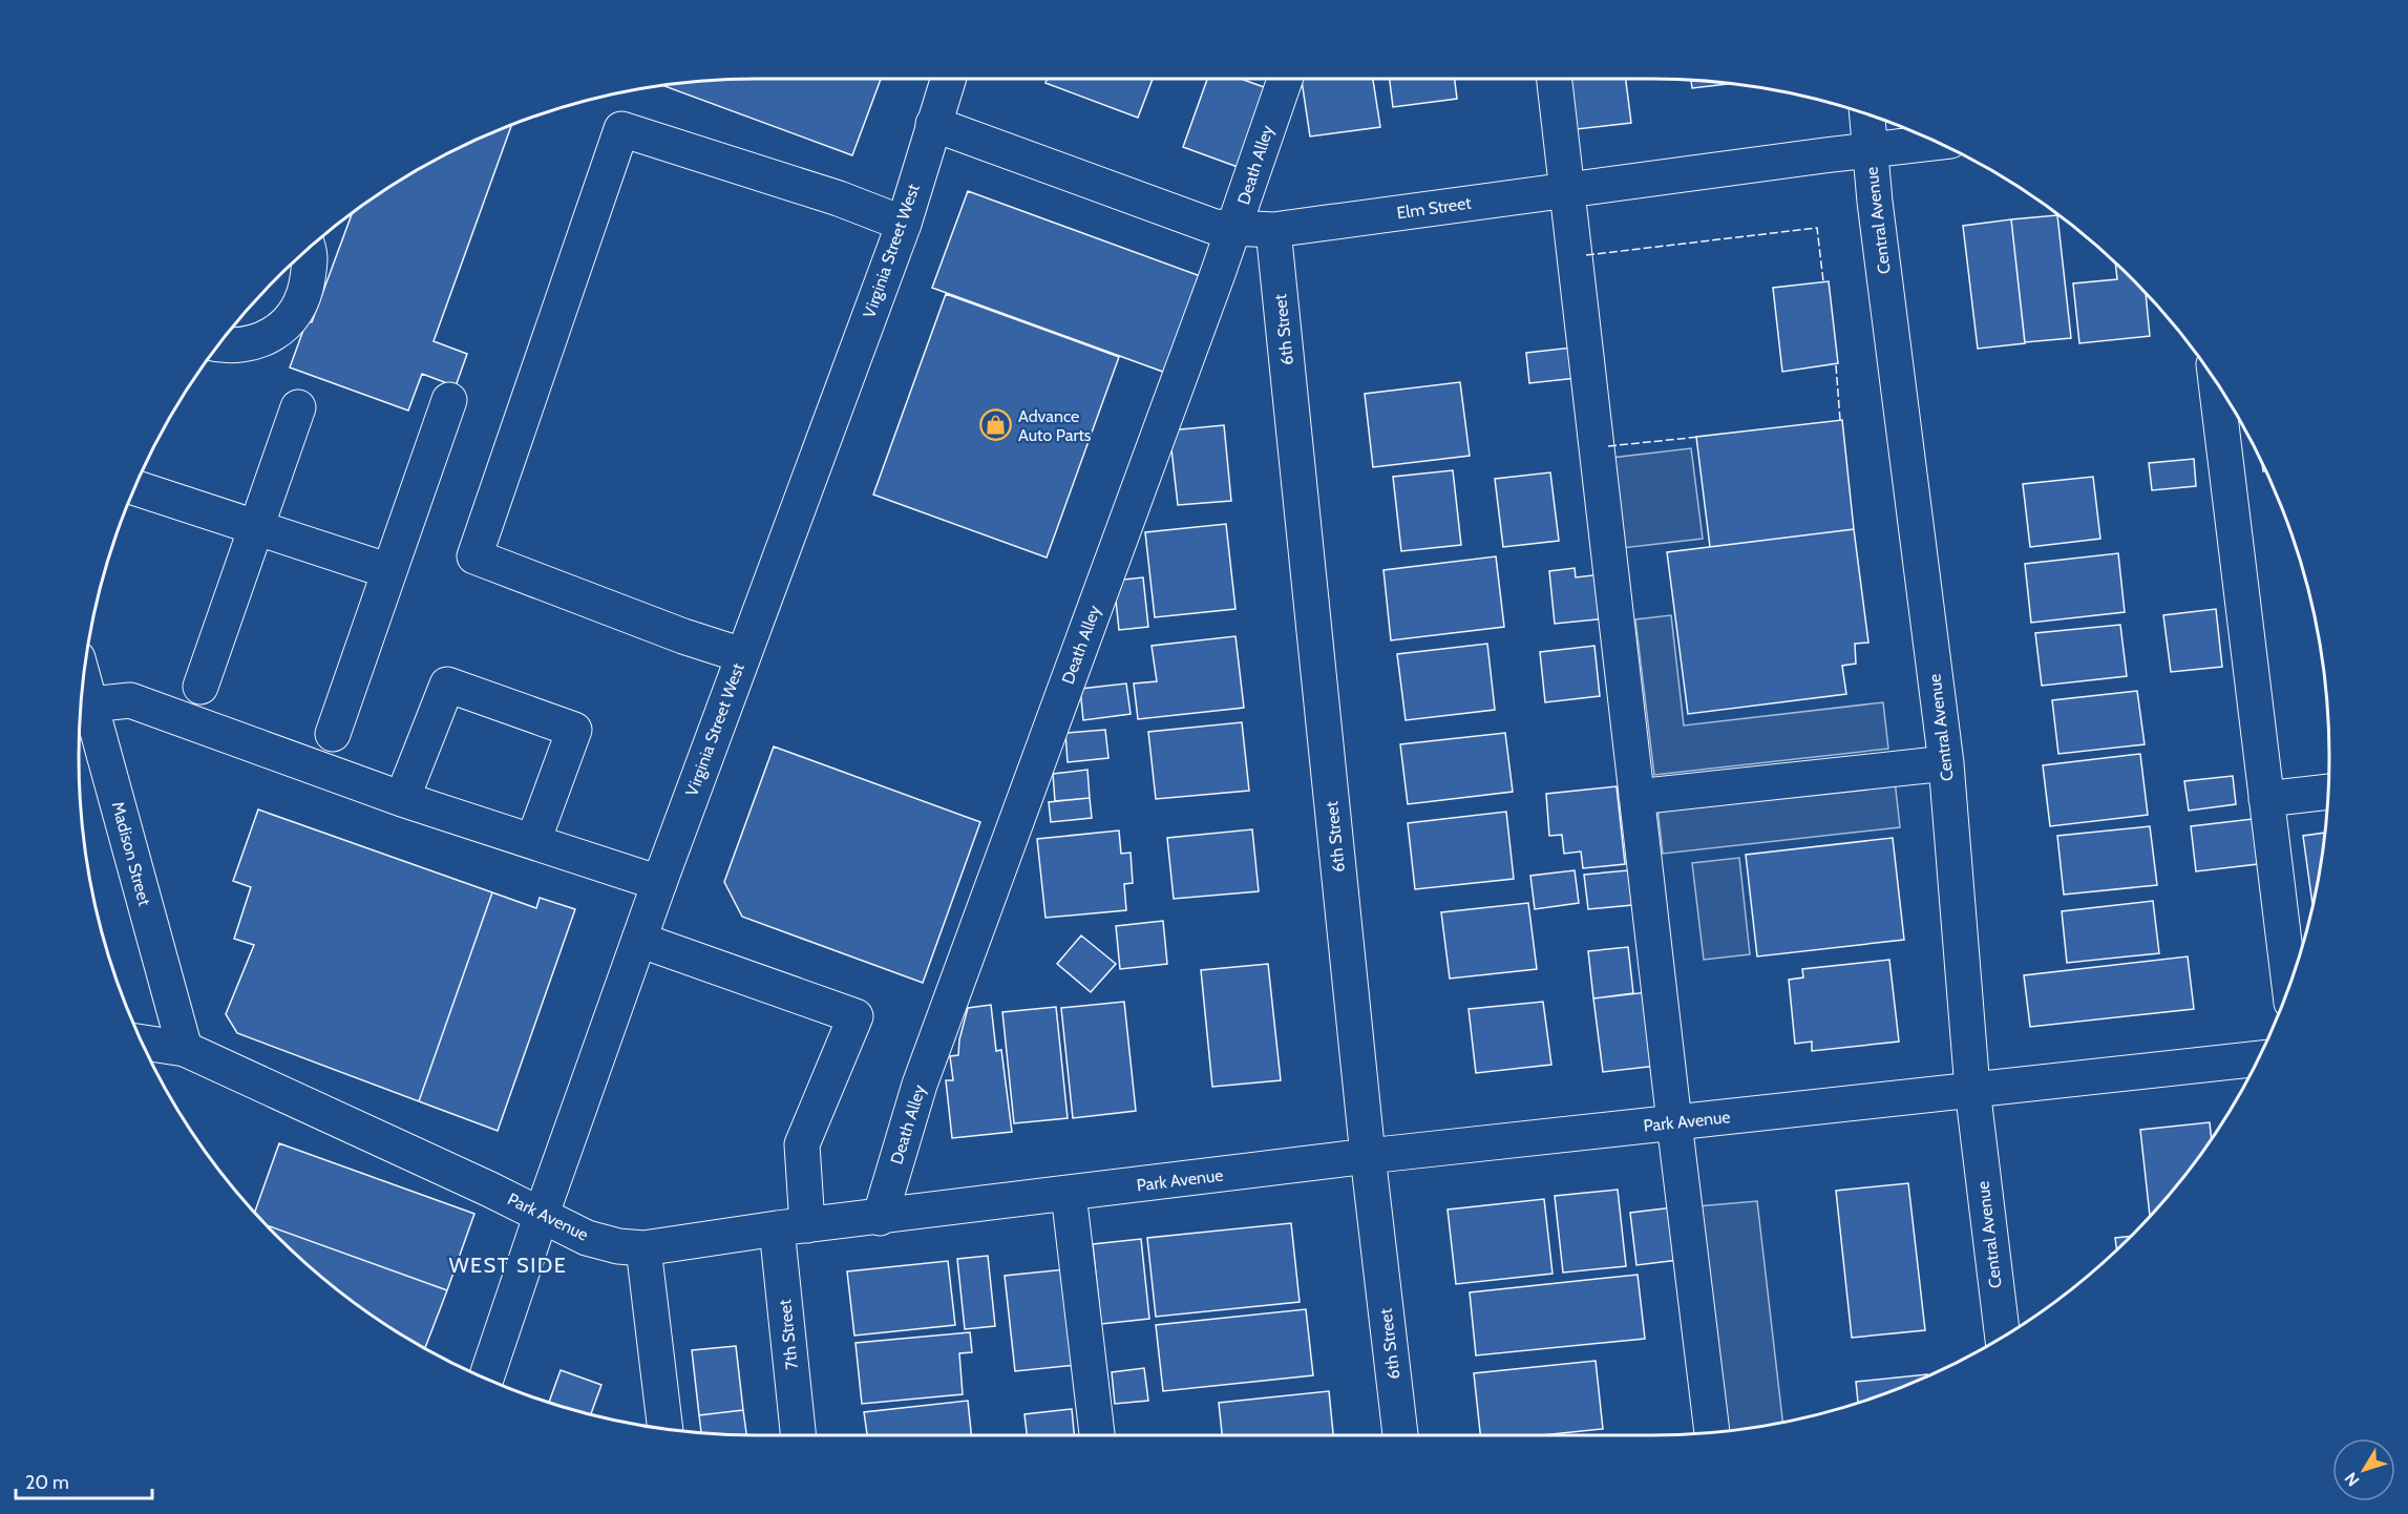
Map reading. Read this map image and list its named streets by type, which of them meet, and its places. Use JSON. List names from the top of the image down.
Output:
{
  "streets": {
    "street": [
      "Death Alley",
      "Elm Street",
      "Central Avenue",
      "Virginia Street West",
      "6th Street",
      "Madison Street",
      "Park Avenue",
      "7th Street"
    ]
  },
  "crossings": [
    ["Death Alley", "Elm Street"],
    ["Death Alley", "Park Avenue"],
    ["Elm Street", "Central Avenue"],
    ["Elm Street", "Virginia Street West"],
    ["Elm Street", "6th Street"],
    ["Central Avenue", "Park Avenue"],
    ["Virginia Street West", "Park Avenue"],
    ["Virginia Street West", "7th Street"],
    ["6th Street", "Park Avenue"],
    ["Madison Street", "Park Avenue"],
    ["Park Avenue", "7th Street"]
  ],
  "districts": ["WEST SIDE"],
  "places": {
    "shop": ["Advance Auto Parts"]
  },
  "scale_bar": "20 m",
  "north": "bottom left"
}
